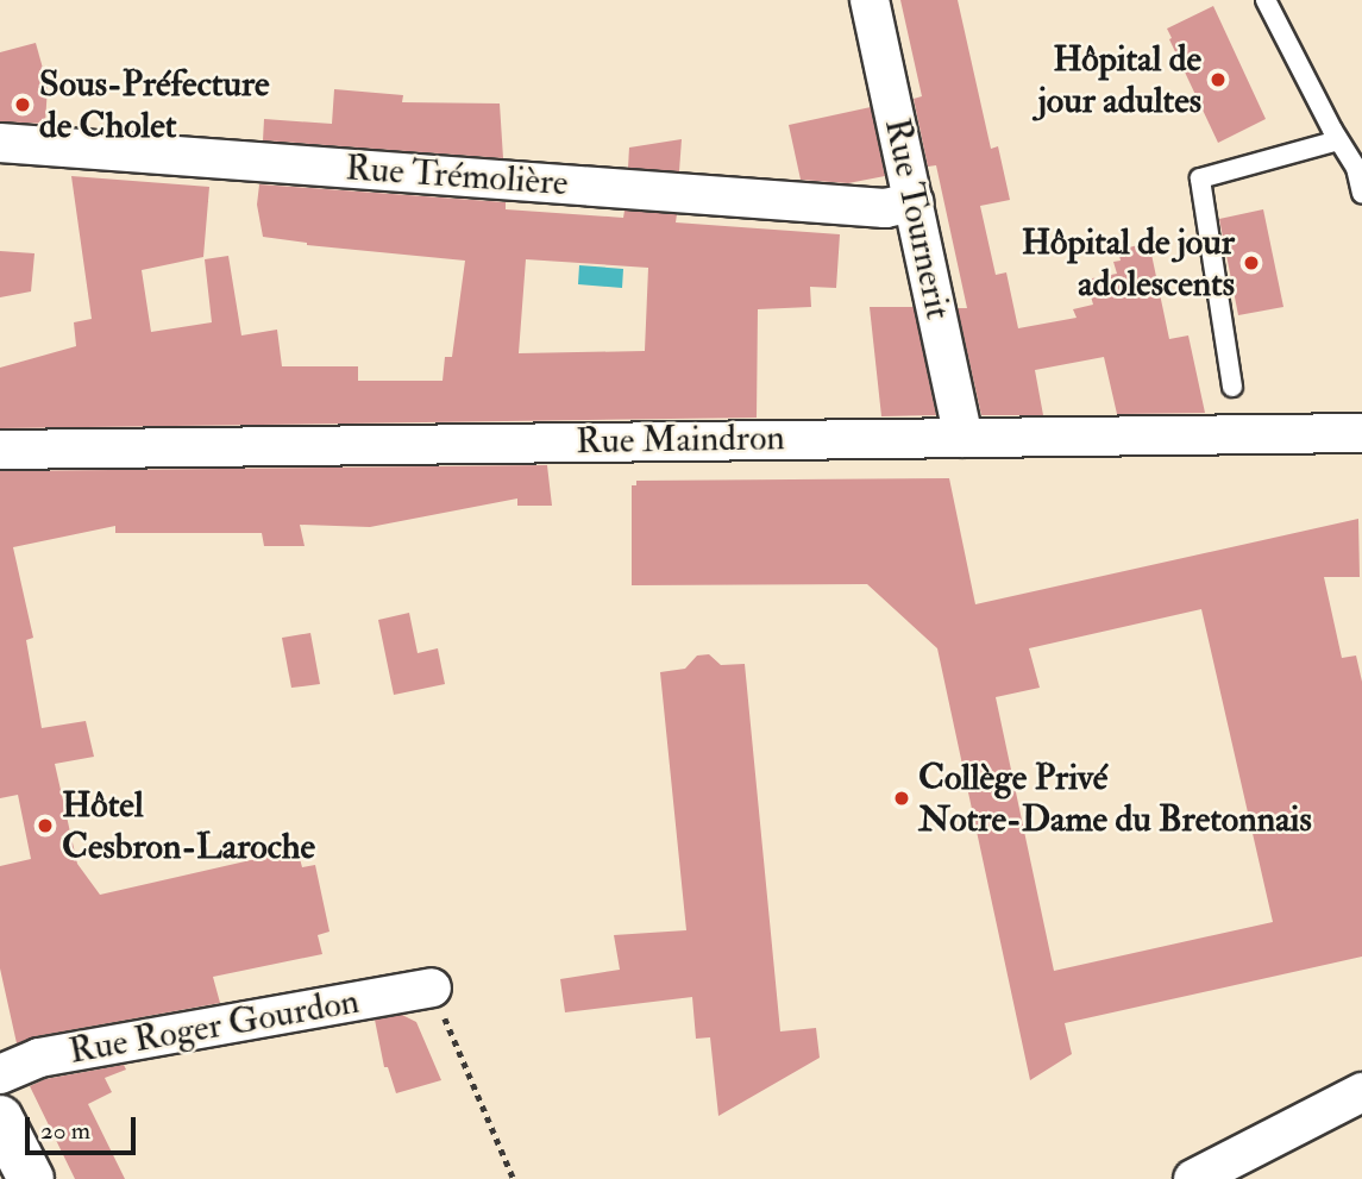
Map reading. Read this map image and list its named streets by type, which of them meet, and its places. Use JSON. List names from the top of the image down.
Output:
{
  "streets": {
    "street": [
      "Rue Trémolière",
      "Rue Tournerit",
      "Rue Maindron",
      "Rue Roger Gourdon"
    ]
  },
  "crossings": [
    ["Rue Trémolière", "Rue Tournerit"],
    ["Rue Tournerit", "Rue Maindron"]
  ],
  "places": [
    "Hôpital de jour adultes",
    "Sous-Préfecture de Cholet",
    "Hôpital de jour adolescents",
    "Collège Privé Notre-Dame du Bretonnais",
    "Hôtel Cesbron-Laroche"
  ],
  "scale_bar": "20 m"
}
